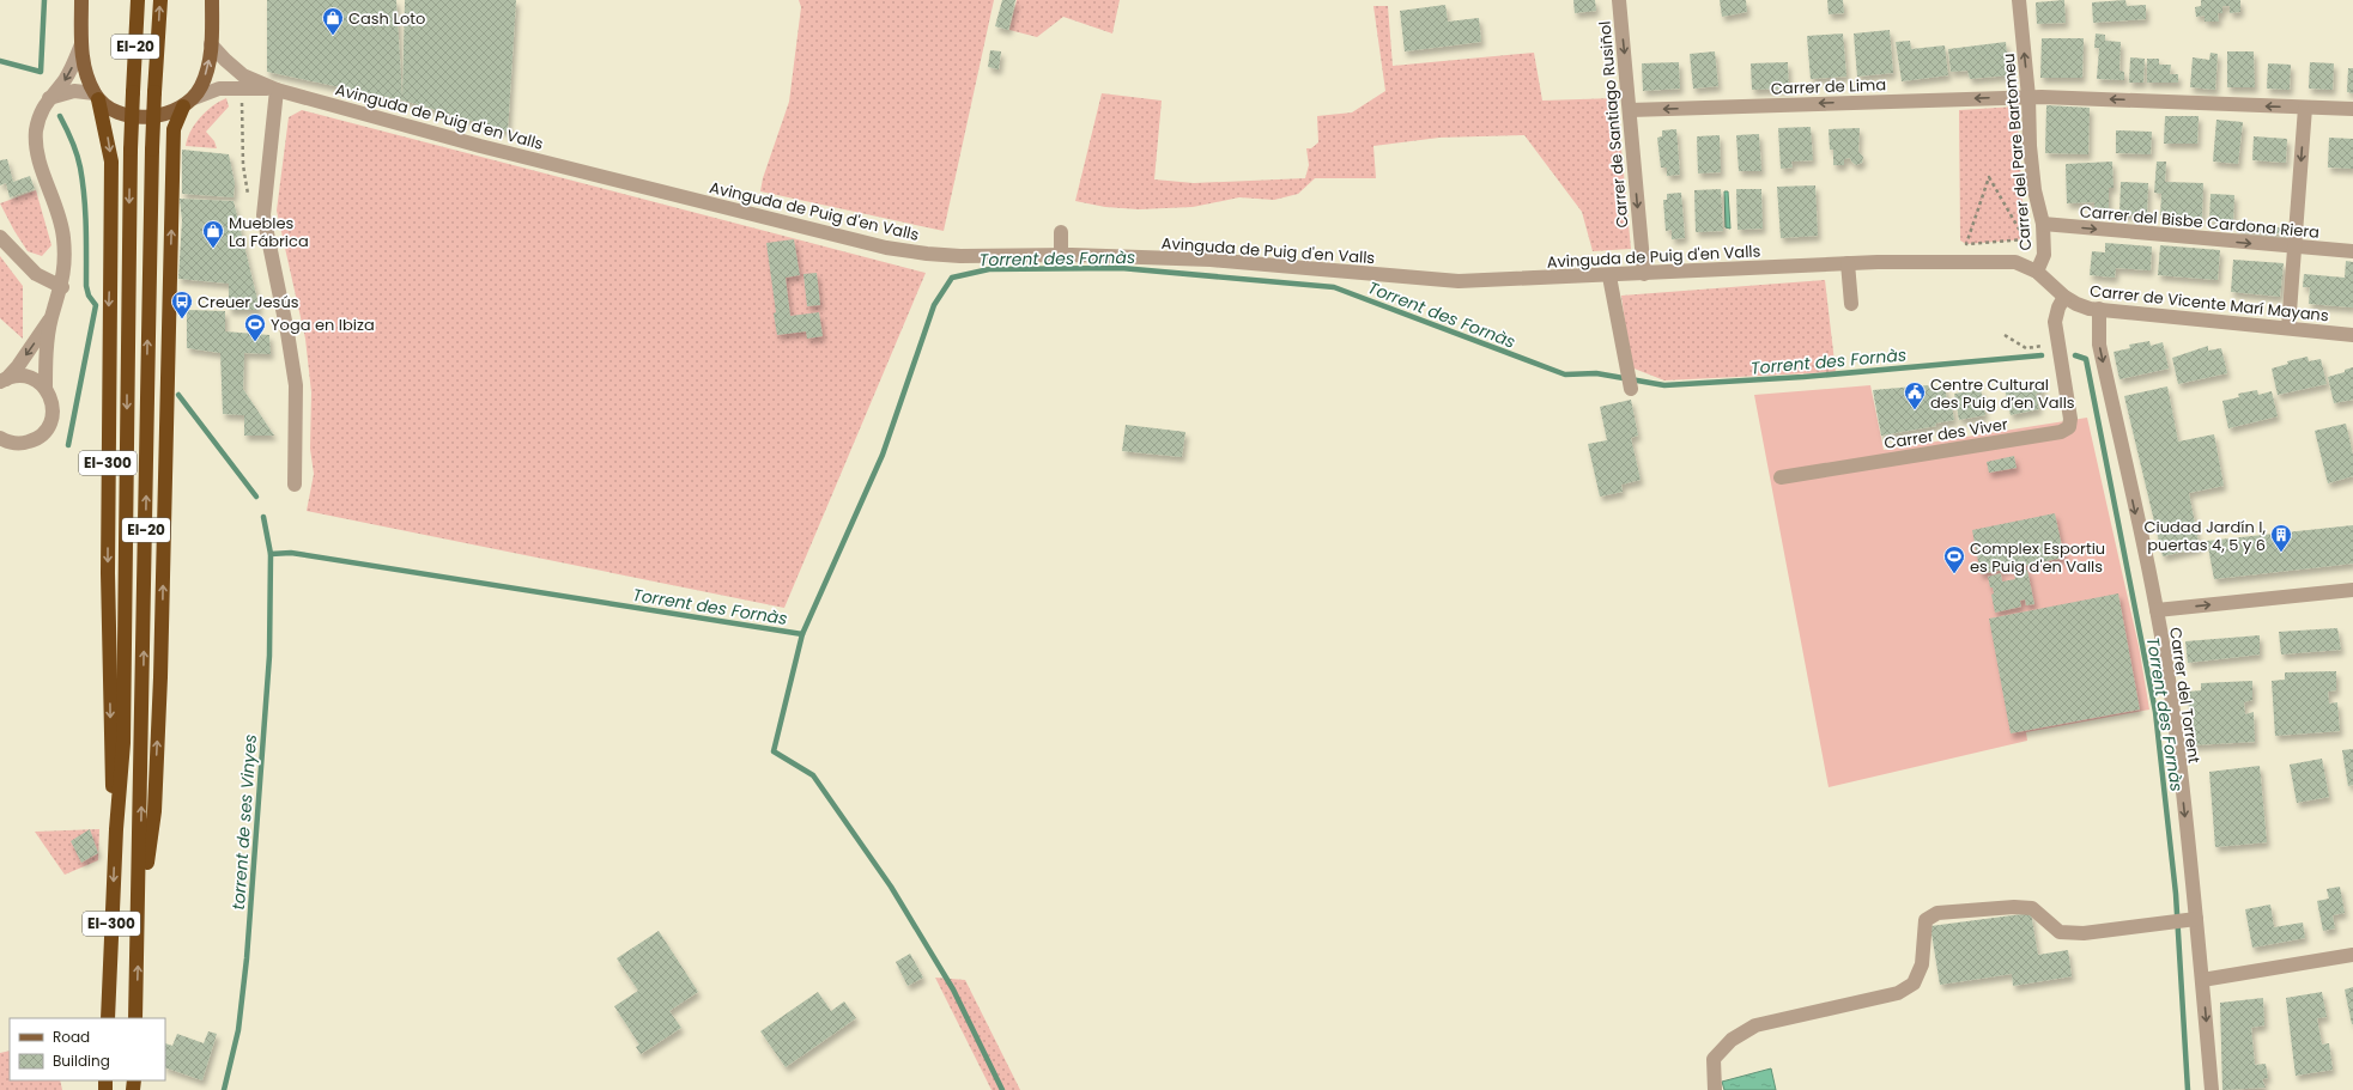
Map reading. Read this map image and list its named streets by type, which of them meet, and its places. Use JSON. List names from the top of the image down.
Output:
{
  "streets": {
    "highway": ["EI-20", "EI-300"],
    "street": [
      "Carrer de Lima",
      "Avinguda de Puig d'en Valls",
      "Carrer de Santiago Rusiñol",
      "Carrer del Pare Bartomeu",
      "Carrer del Bisbe Cardona Riera",
      "Carrer de Vicente Marí Mayans",
      "Carrer des Viver",
      "Carrer del Torrent"
    ]
  },
  "crossings": [
    ["EI-20", "EI-300"],
    ["Carrer de Lima", "Carrer de Santiago Rusiñol"],
    ["Carrer de Lima", "Carrer del Pare Bartomeu"],
    ["Avinguda de Puig d'en Valls", "Carrer de Santiago Rusiñol"],
    ["Avinguda de Puig d'en Valls", "Carrer del Pare Bartomeu"],
    ["Avinguda de Puig d'en Valls", "Carrer de Vicente Marí Mayans"],
    ["Avinguda de Puig d'en Valls", "Carrer des Viver"],
    ["Avinguda de Puig d'en Valls", "EI-300"],
    ["Carrer del Pare Bartomeu", "Carrer del Bisbe Cardona Riera"],
    ["Carrer de Vicente Marí Mayans", "Carrer des Viver"],
    ["Carrer de Vicente Marí Mayans", "Carrer del Torrent"]
  ],
  "one_way": [
    "Carrer de Lima",
    "Carrer de Santiago Rusiñol",
    "Carrer del Pare Bartomeu",
    "Carrer del Bisbe Cardona Riera",
    "Carrer del Torrent"
  ],
  "water": ["Torrent des Fornàs", "torrent de ses Vinyes"],
  "places": {
    "shop": ["Cash Loto", "Muebles La Fábrica"],
    "bus stop": ["Creuer Jesús"],
    "sports": ["Yoga en Ibiza", "Complex Esportiu es Puig d'en Valls"],
    "public building": ["Centre Cultural des Puig d’en Valls"],
    "building": ["Ciudad Jardín I, puertas 4, 5 y 6"]
  },
  "legend": ["Road", "Building"]
}
